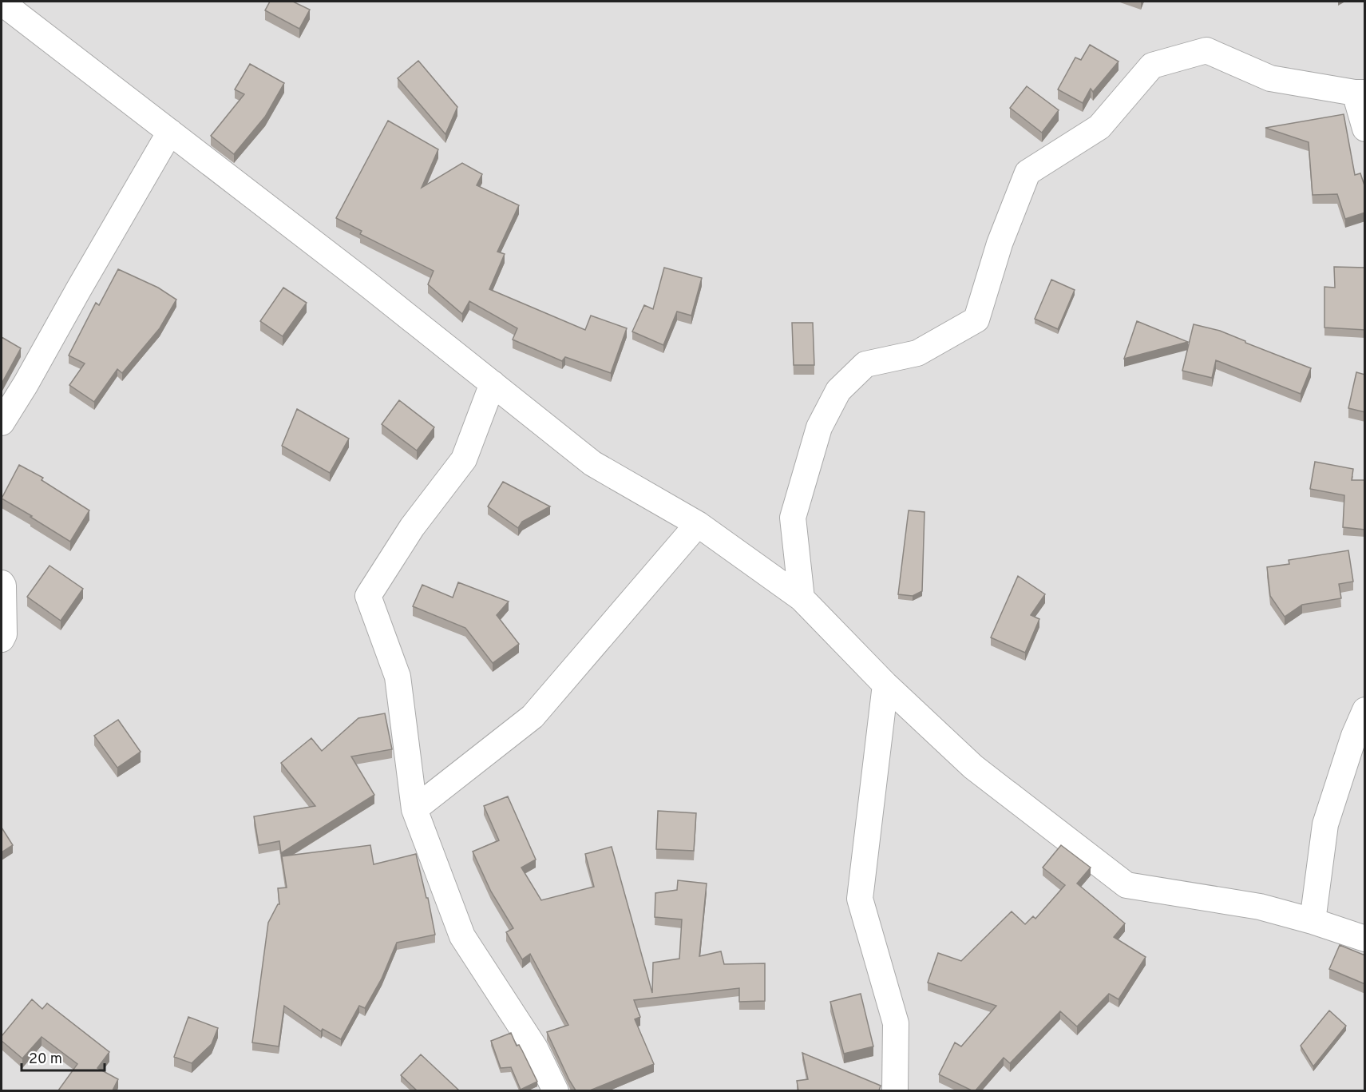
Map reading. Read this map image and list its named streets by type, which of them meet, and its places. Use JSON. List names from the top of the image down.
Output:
{
  "scale_bar": "20 m"
}
